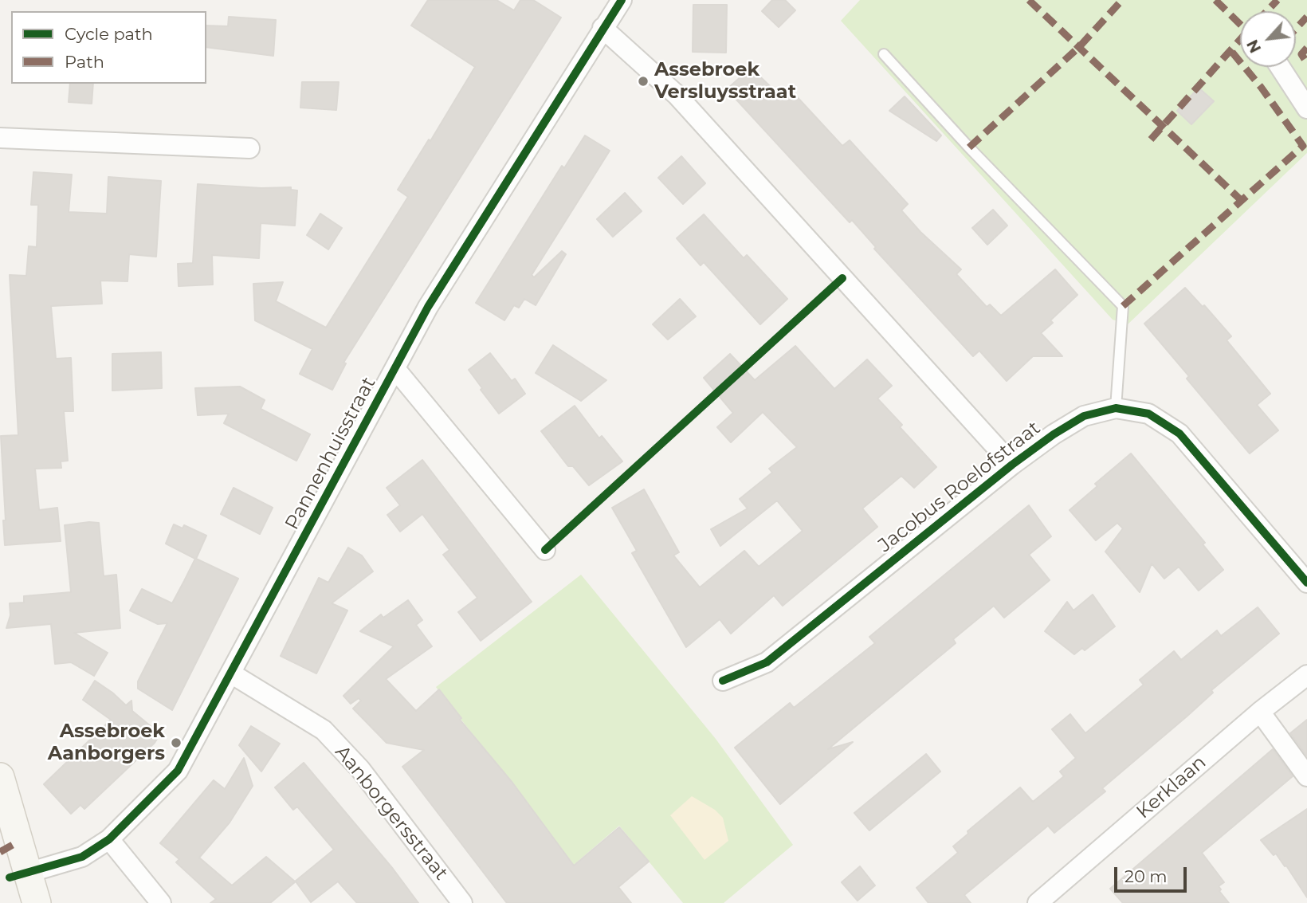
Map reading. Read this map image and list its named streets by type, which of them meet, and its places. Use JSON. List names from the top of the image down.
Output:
{
  "streets": {
    "street": [
      "Pannenhuisstraat",
      "Jacobus Roelofstraat",
      "Kerklaan",
      "Aanborgersstraat"
    ]
  },
  "crossings": [
    ["Pannenhuisstraat", "Aanborgersstraat"]
  ],
  "places": ["Assebroek Versluysstraat", "Assebroek Aanborgers"],
  "legend": ["Cycle path", "Path"],
  "scale_bar": "20 m",
  "north": "bottom left"
}
